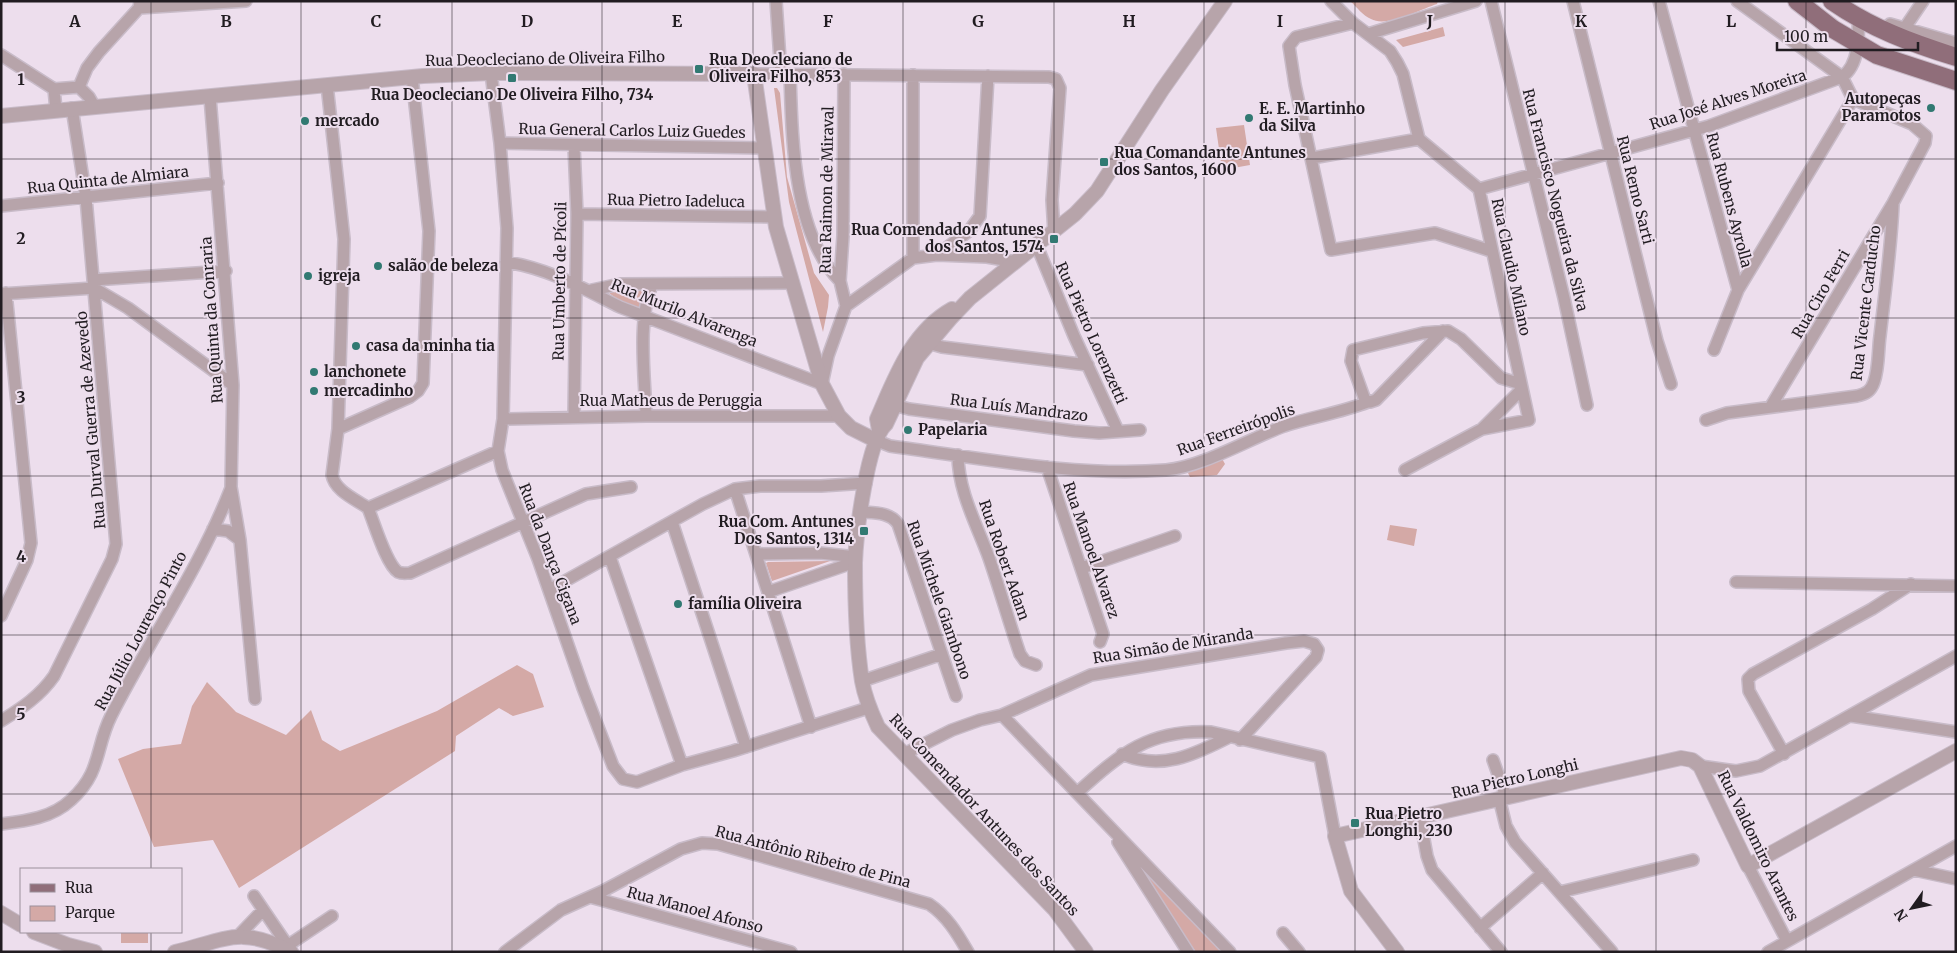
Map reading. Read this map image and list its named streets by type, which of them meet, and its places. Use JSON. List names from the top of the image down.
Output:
{
  "streets": {
    "street": [
      "Rua Deocleciano de Oliveira Filho",
      "Rua José Alves Moreira",
      "Rua General Carlos Luiz Guedes",
      "Rua Quinta de Almiara",
      "Rua Raimon de Miraval",
      "Rua Remo Sarti",
      "Rua Francisco Nogueira da Silva",
      "Rua Rubens Ayrolla",
      "Rua Pietro Iadeluca",
      "Rua Claudio Milano",
      "Rua Umberto de Pícoli",
      "Rua Ciro Ferri",
      "Rua Vicente Carducho",
      "Rua Murilo Alvarenga",
      "Rua Quinta da Conraria",
      "Rua Pietro Lorenzetti",
      "Rua Matheus de Peruggia",
      "Rua Luís Mandrazo",
      "Rua Durval Guerra de Azevedo",
      "Rua Ferreirópolis",
      "Rua Manoel Alvarez",
      "Rua da Dança Cigana",
      "Rua Robert Adam",
      "Rua Michele Giambono",
      "Rua Júlio Lourenço Pinto",
      "Rua Simão de Miranda",
      "Rua Pietro Longhi",
      "Rua Comendador Antunes dos Santos",
      "Rua Valdomiro Arantes",
      "Rua Antônio Ribeiro de Pina",
      "Rua Manoel Afonso"
    ]
  },
  "crossings": [
    ["Rua Deocleciano de Oliveira Filho", "Rua Raimon de Miraval"],
    ["Rua Deocleciano de Oliveira Filho", "Rua Quinta da Conraria"],
    ["Rua Deocleciano de Oliveira Filho", "Rua Durval Guerra de Azevedo"],
    ["Rua Deocleciano de Oliveira Filho", "Rua da Dança Cigana"],
    ["Rua Deocleciano de Oliveira Filho", "Rua Comendador Antunes dos Santos"],
    ["Rua José Alves Moreira", "Rua Remo Sarti"],
    ["Rua José Alves Moreira", "Rua Francisco Nogueira da Silva"],
    ["Rua José Alves Moreira", "Rua Rubens Ayrolla"],
    ["Rua José Alves Moreira", "Rua Claudio Milano"],
    ["Rua General Carlos Luiz Guedes", "Rua Umberto de Pícoli"],
    ["Rua General Carlos Luiz Guedes", "Rua da Dança Cigana"],
    ["Rua Quinta de Almiara", "Rua Quinta da Conraria"],
    ["Rua Quinta de Almiara", "Rua Durval Guerra de Azevedo"],
    ["Rua Pietro Iadeluca", "Rua Umberto de Pícoli"],
    ["Rua Umberto de Pícoli", "Rua Murilo Alvarenga"],
    ["Rua Umberto de Pícoli", "Rua Matheus de Peruggia"],
    ["Rua Ciro Ferri", "Rua Vicente Carducho"],
    ["Rua Murilo Alvarenga", "Rua da Dança Cigana"],
    ["Rua Quinta da Conraria", "Rua Júlio Lourenço Pinto"],
    ["Rua Pietro Lorenzetti", "Rua Luís Mandrazo"],
    ["Rua Pietro Lorenzetti", "Rua Comendador Antunes dos Santos"],
    ["Rua Matheus de Peruggia", "Rua da Dança Cigana"],
    ["Rua Luís Mandrazo", "Rua Comendador Antunes dos Santos"],
    ["Rua Ferreirópolis", "Rua Manoel Alvarez"],
    ["Rua Ferreirópolis", "Rua Robert Adam"],
    ["Rua Ferreirópolis", "Rua Comendador Antunes dos Santos"],
    ["Rua da Dança Cigana", "Rua Comendador Antunes dos Santos"],
    ["Rua Michele Giambono", "Rua Comendador Antunes dos Santos"],
    ["Rua Simão de Miranda", "Rua Comendador Antunes dos Santos"],
    ["Rua Pietro Longhi", "Rua Valdomiro Arantes"],
    ["Rua Antônio Ribeiro de Pina", "Rua Manoel Afonso"]
  ],
  "places": {
    "transit": [
      "Rua Deocleciano de Oliveira Filho, 853",
      "Rua Deocleciano De Oliveira Filho, 734",
      "Rua Comandante Antunes dos Santos, 1600",
      "Rua Comendador Antunes dos Santos, 1574",
      "Rua Com. Antunes Dos Santos, 1314",
      "Rua Pietro Longhi, 230"
    ],
    "other": [
      "Autopeças Paramotos",
      "E. E. Martinho da Silva",
      "mercado",
      "salão de beleza",
      "igreja",
      "casa da minha tia",
      "lanchonete",
      "mercadinho",
      "Papelaria",
      "família Oliveira"
    ]
  },
  "legend": ["Rua", "Parque"],
  "scale_bar": "100 m",
  "north": "bottom left",
  "grid": {
    "columns": [
      "A",
      "B",
      "C",
      "D",
      "E",
      "F",
      "G",
      "H",
      "I",
      "J",
      "K",
      "L"
    ],
    "rows": [
      "1",
      "2",
      "3",
      "4",
      "5"
    ]
  }
}
